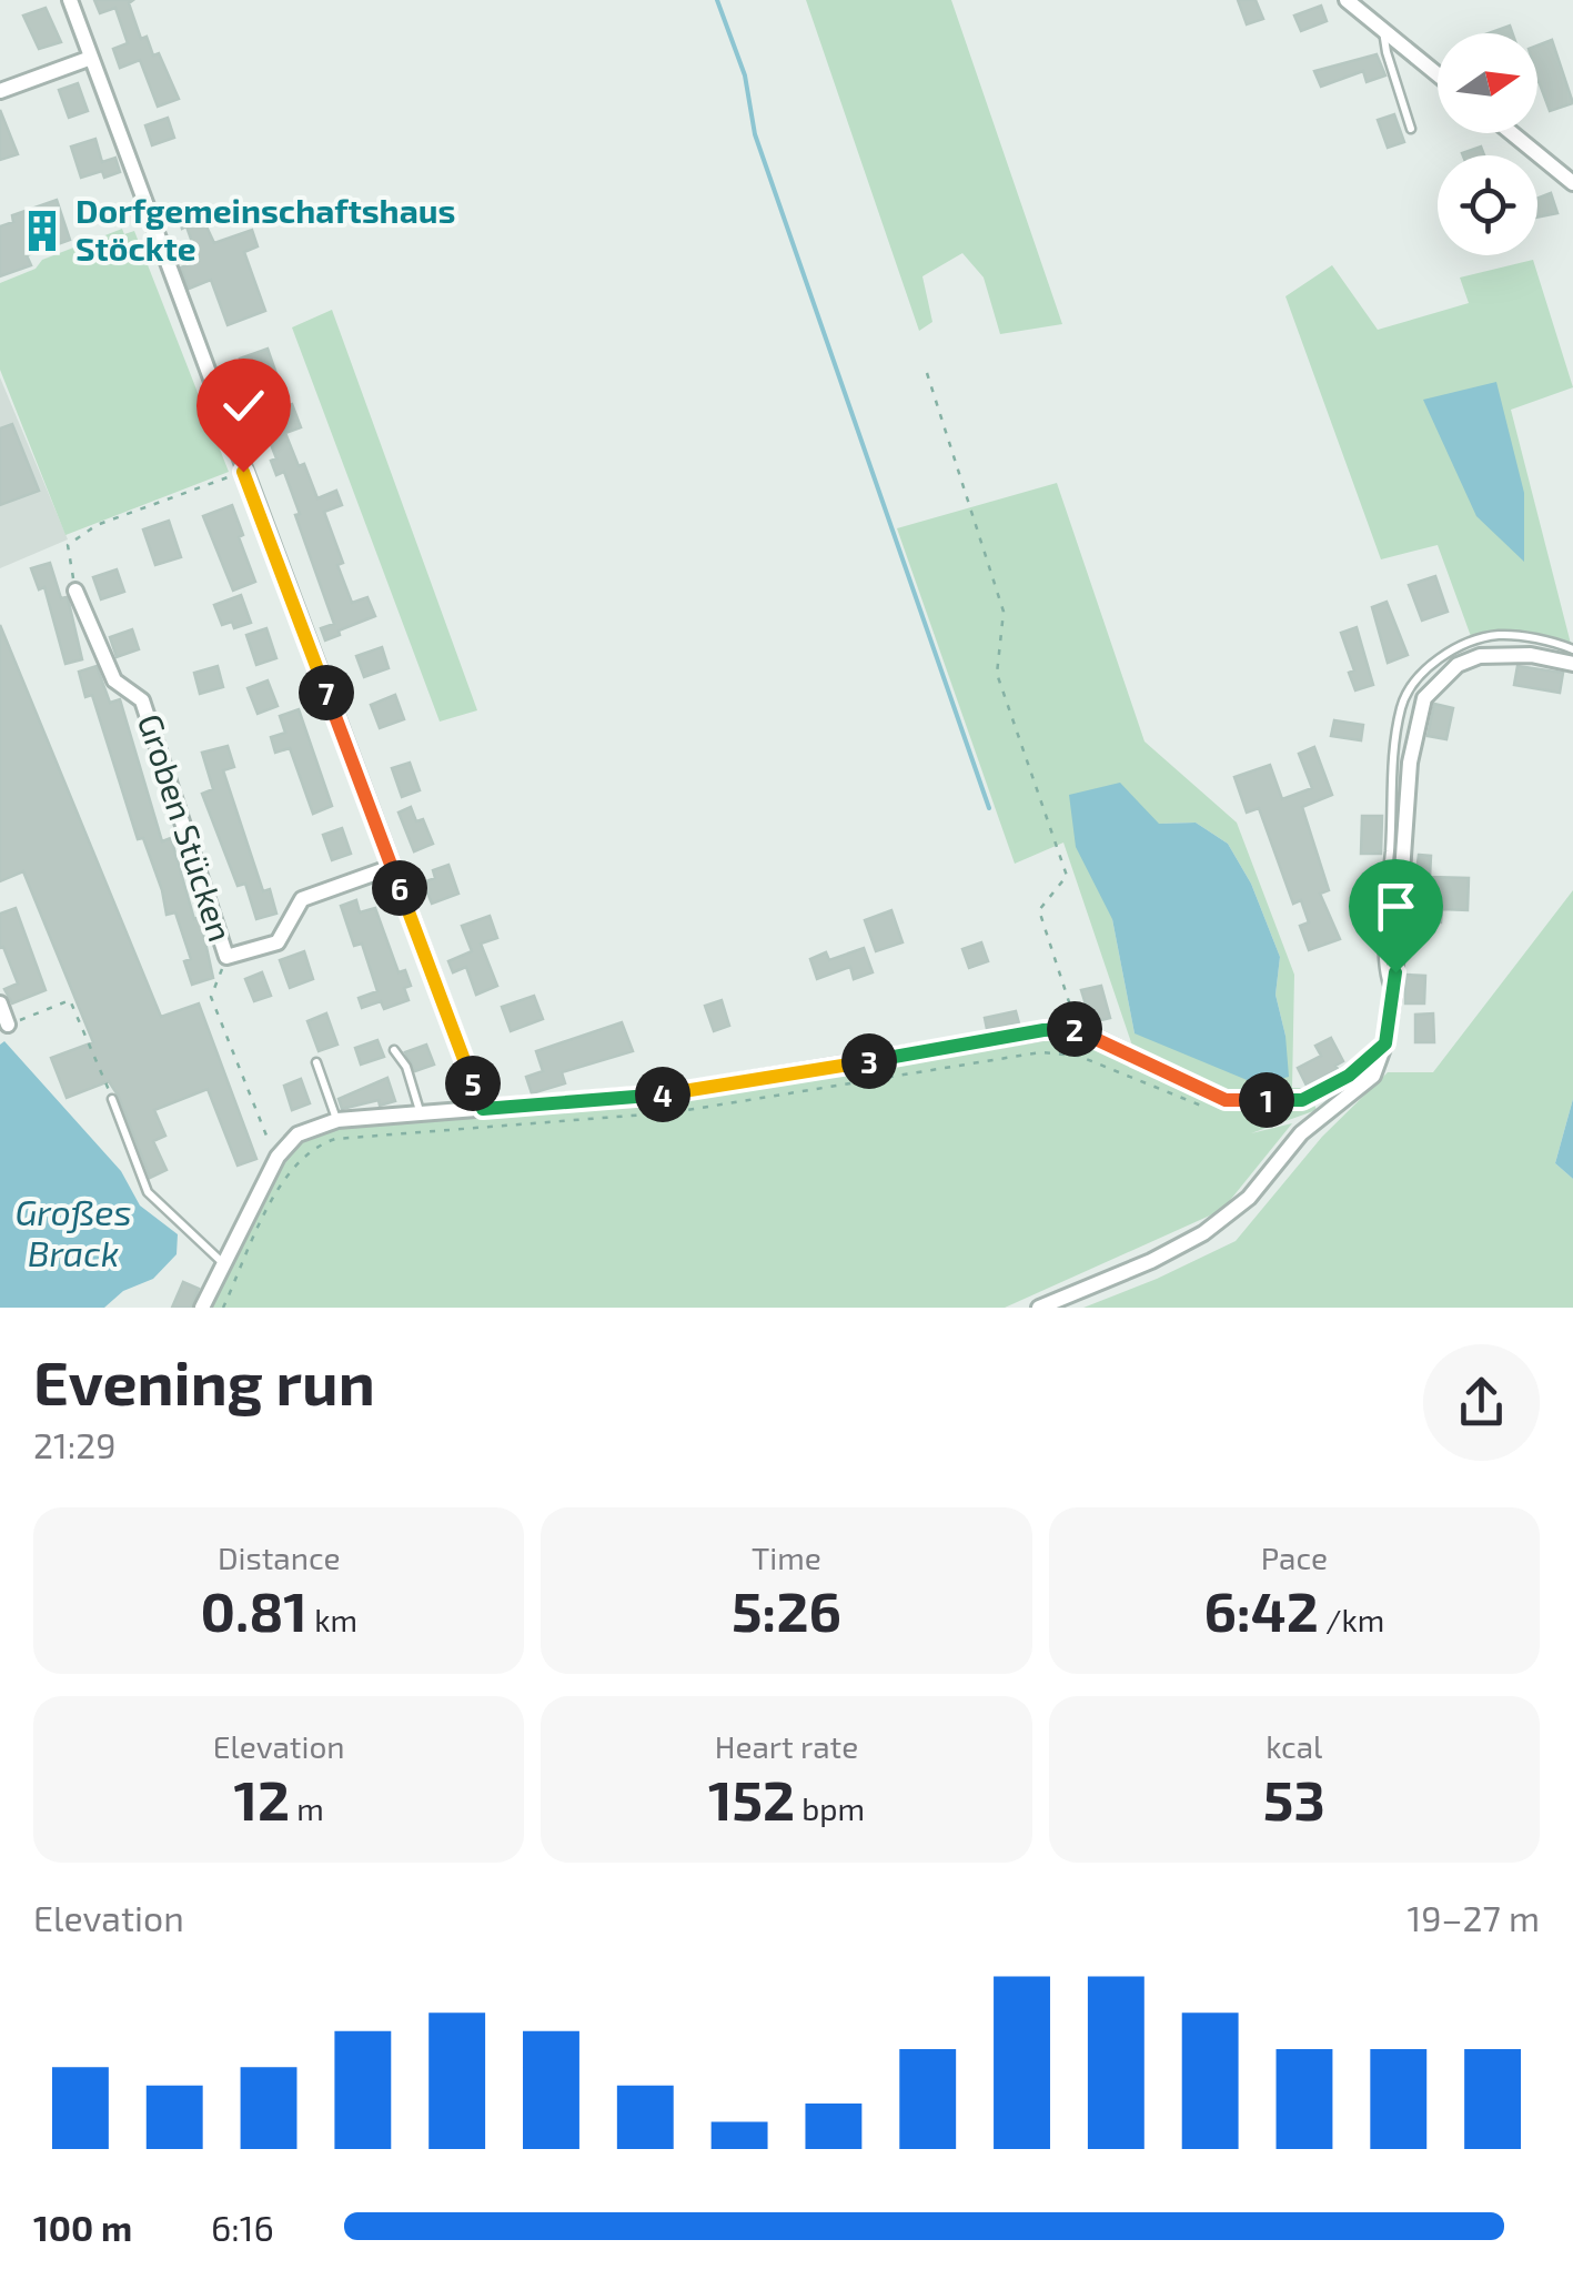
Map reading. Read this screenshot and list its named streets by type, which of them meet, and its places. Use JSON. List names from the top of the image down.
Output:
{
  "streets": {
    "street": ["Groben Stücken"]
  },
  "water": ["Großes Brack"],
  "places": {
    "building": ["Dorfgemeinschaftshaus Stöckte"]
  },
  "north": "right",
  "page": {
    "pins": [
      "7",
      "6",
      "2",
      "3",
      "5",
      "4",
      "1"
    ],
    "heading": ["Evening run", "21:29"],
    "stats": [
      ["Distance", "0.81 km"],
      ["Time", "5:26"],
      ["Pace", "6:42 /km"],
      ["Elevation", "12 m"],
      ["Heart rate", "152 bpm"],
      ["kcal", "53"]
    ],
    "chart": ["Elevation", "19–27 m"],
    "list": [
      {
        "name": "100 m",
        "note": "6:16"
      }
    ]
  }
}
